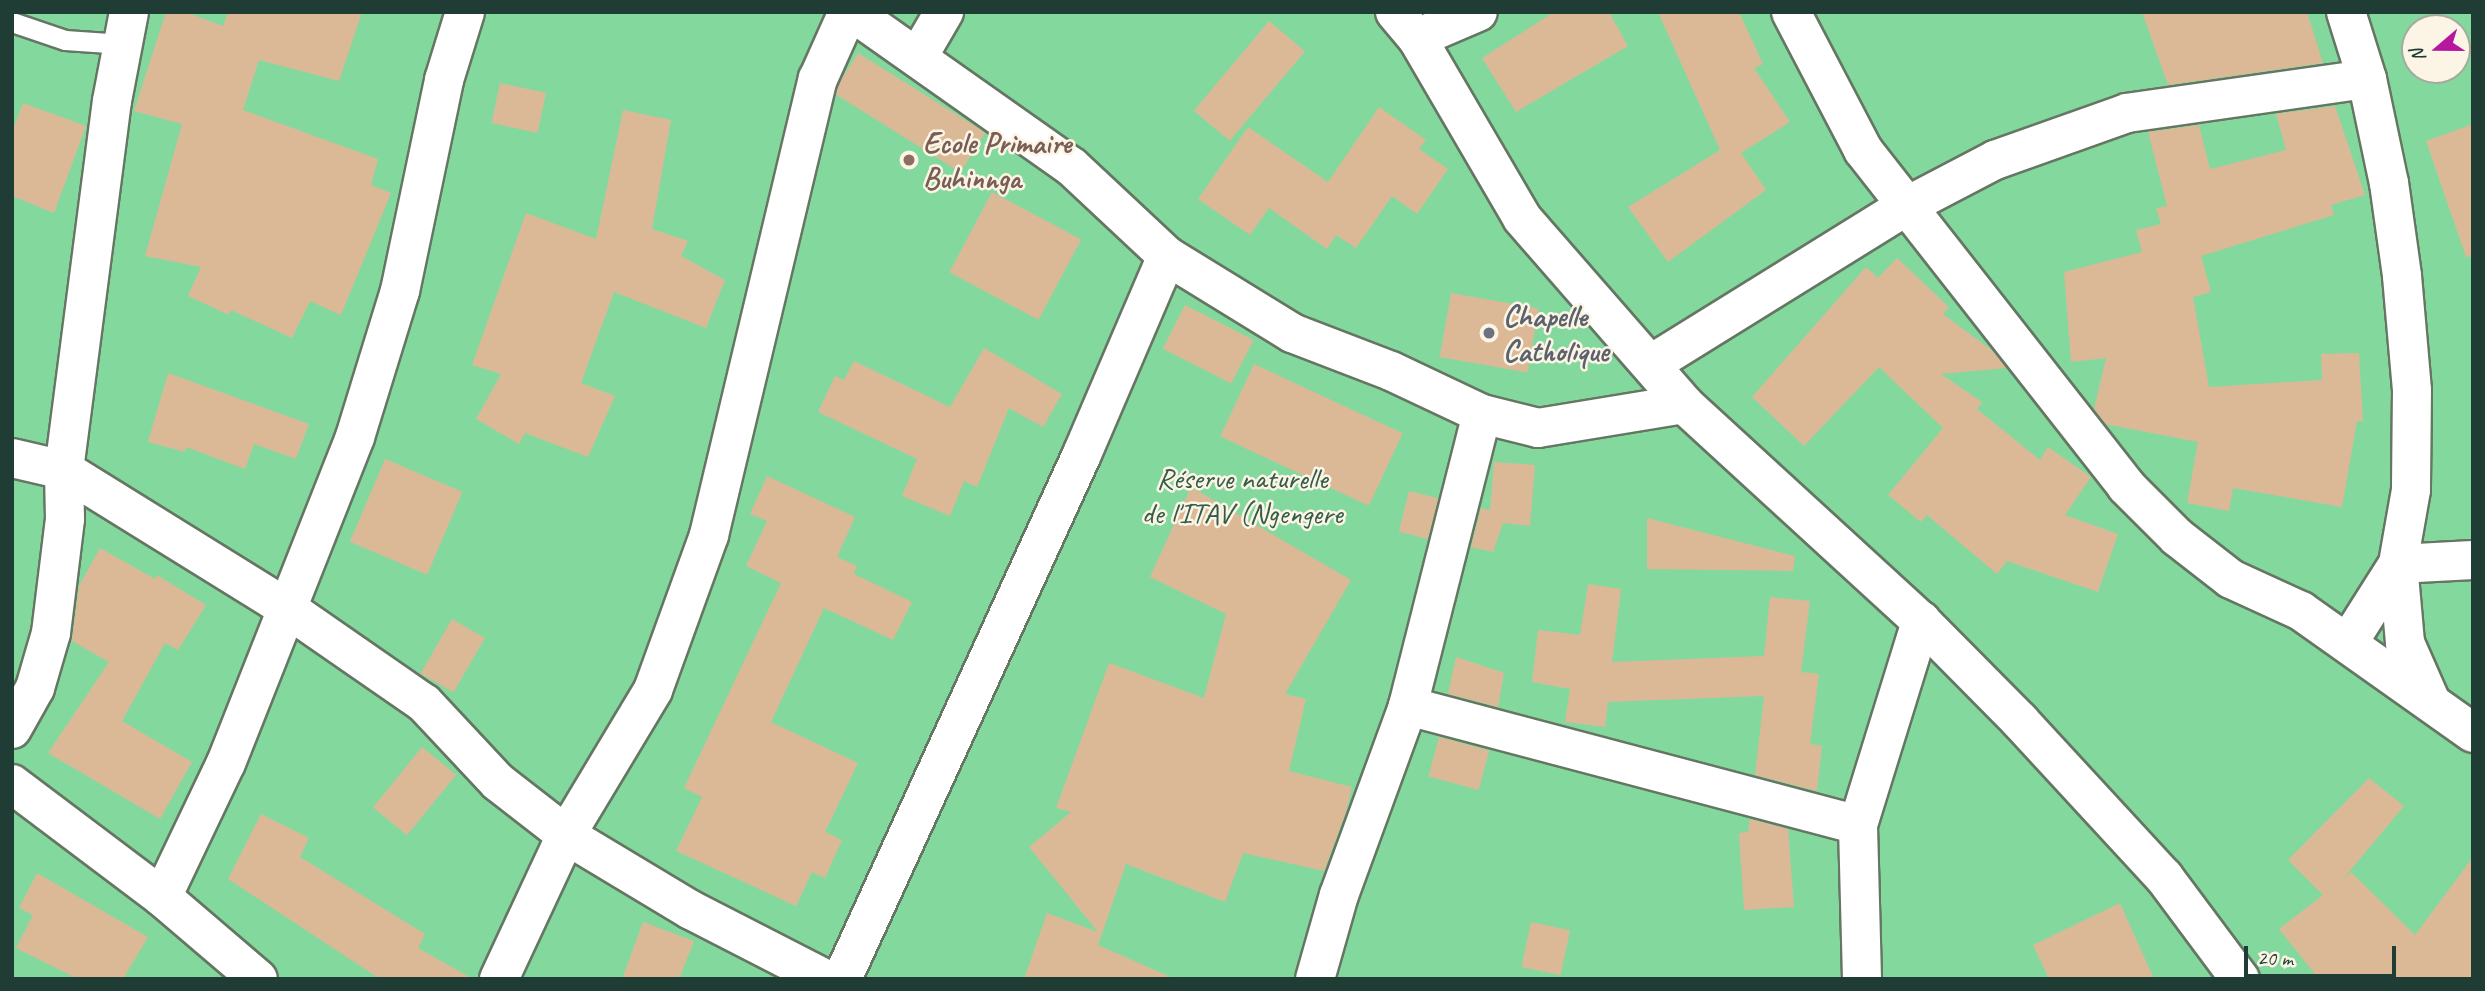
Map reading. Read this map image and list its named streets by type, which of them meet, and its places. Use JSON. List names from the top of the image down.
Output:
{
  "parks": ["Réserve naturelle de l'ITAV (Ngengere"],
  "places": ["Ecole Primaire Buhinnga", "Chapelle Catholique"],
  "scale_bar": "20 m",
  "north": "left"
}
